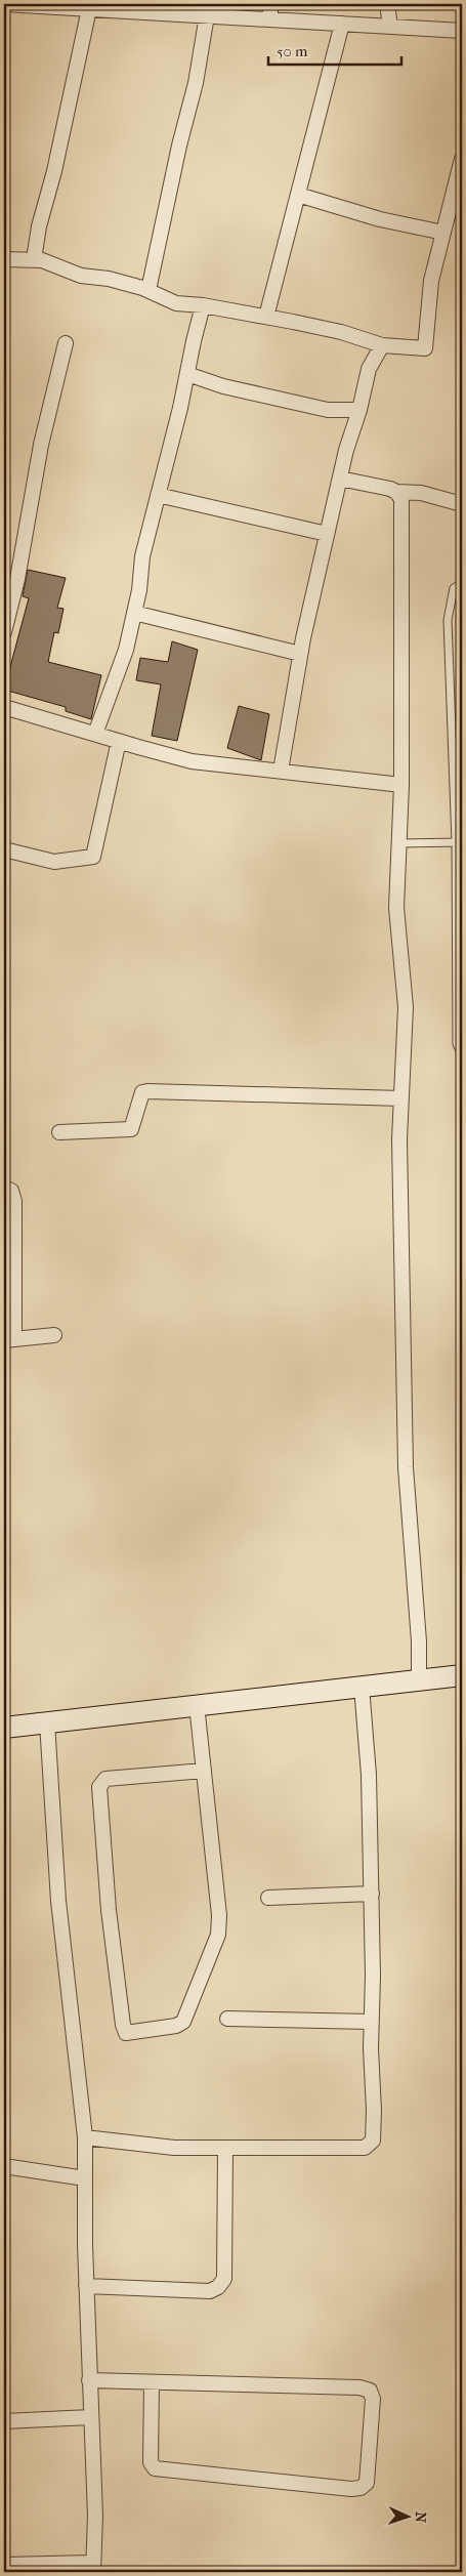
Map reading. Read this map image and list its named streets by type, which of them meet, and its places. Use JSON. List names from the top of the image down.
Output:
{
  "scale_bar": "50 m",
  "north": "right"
}
